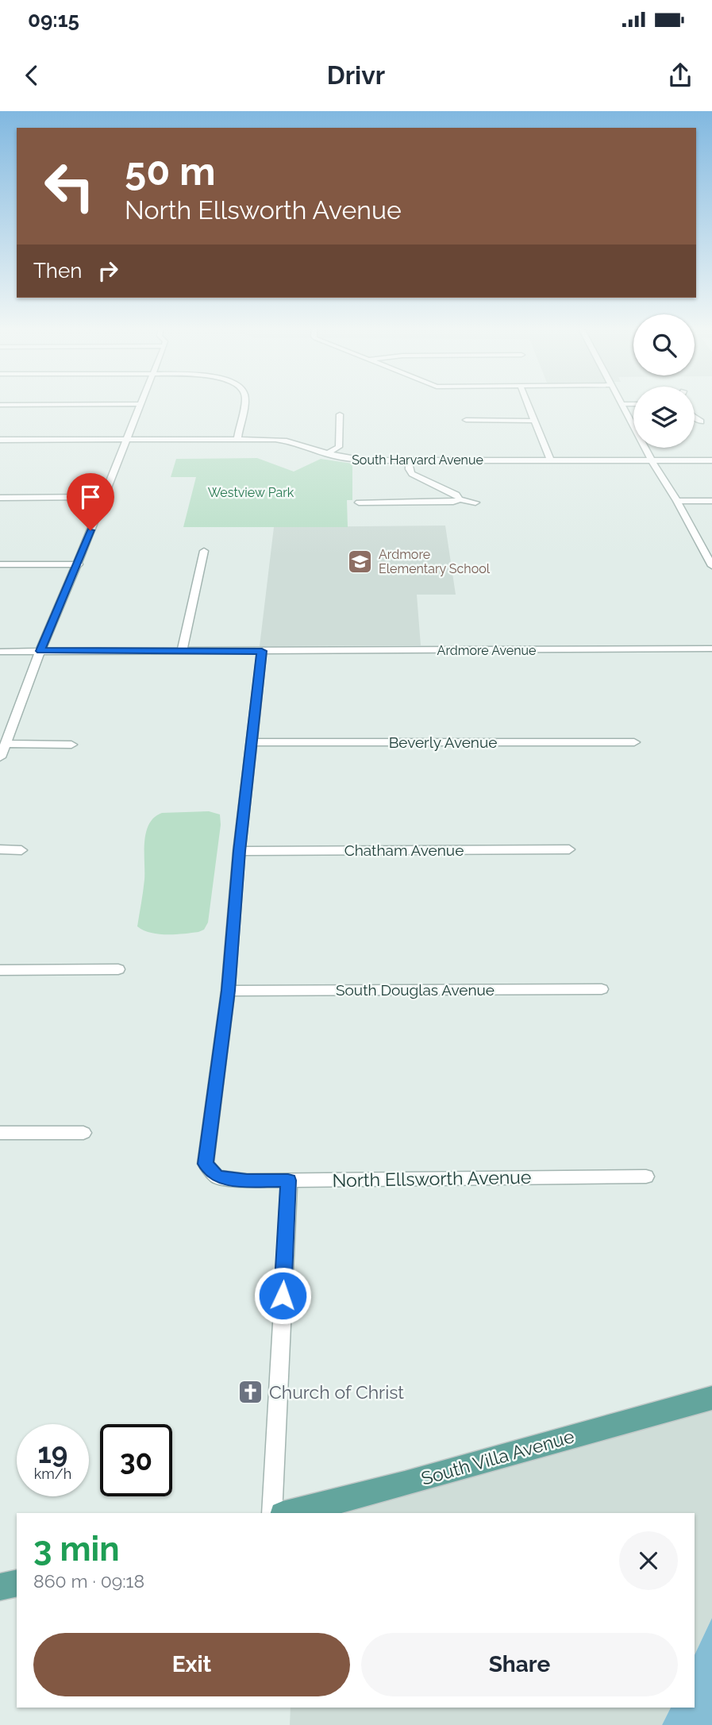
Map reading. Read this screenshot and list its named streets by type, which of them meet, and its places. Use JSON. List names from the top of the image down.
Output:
{
  "streets": {
    "main road": ["South Villa Avenue"],
    "street": [
      "South Harvard Avenue",
      "Ardmore Avenue",
      "Beverly Avenue",
      "Chatham Avenue",
      "South Douglas Avenue",
      "North Ellsworth Avenue"
    ]
  },
  "crossings": [
    ["South Douglas Avenue", "North Ellsworth Avenue"]
  ],
  "parks": ["Westview Park"],
  "places": {
    "school or university": ["Ardmore Elementary School"],
    "church": ["Church of Christ"]
  },
  "page": {
    "status": "09:15",
    "header": "Drivr",
    "turn": ["50 m", "North Ellsworth Avenue"],
    "then": "Then",
    "speed": "19 km/h",
    "limit": "30",
    "heading": ["3 min", "860 m · 09:18"],
    "buttons": ["Exit", "Share"]
  }
}
